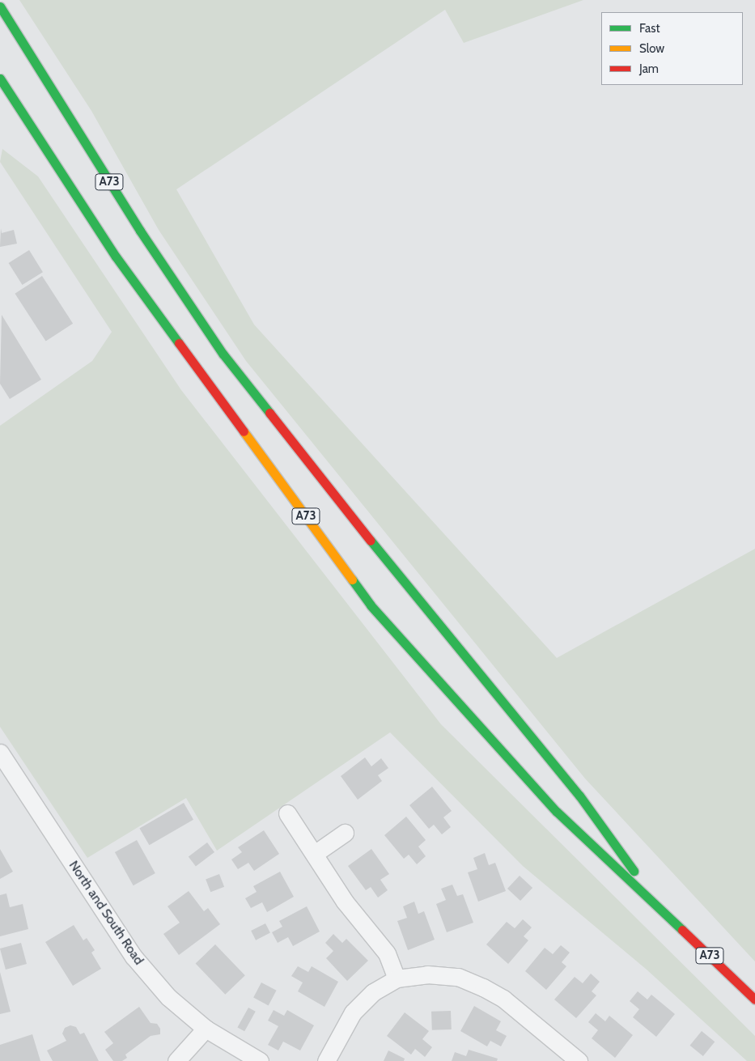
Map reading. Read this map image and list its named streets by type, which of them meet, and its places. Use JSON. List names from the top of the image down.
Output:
{
  "streets": {
    "main road": ["A73"],
    "street": ["North and South Road"]
  },
  "legend": ["Fast", "Slow", "Jam"]
}
